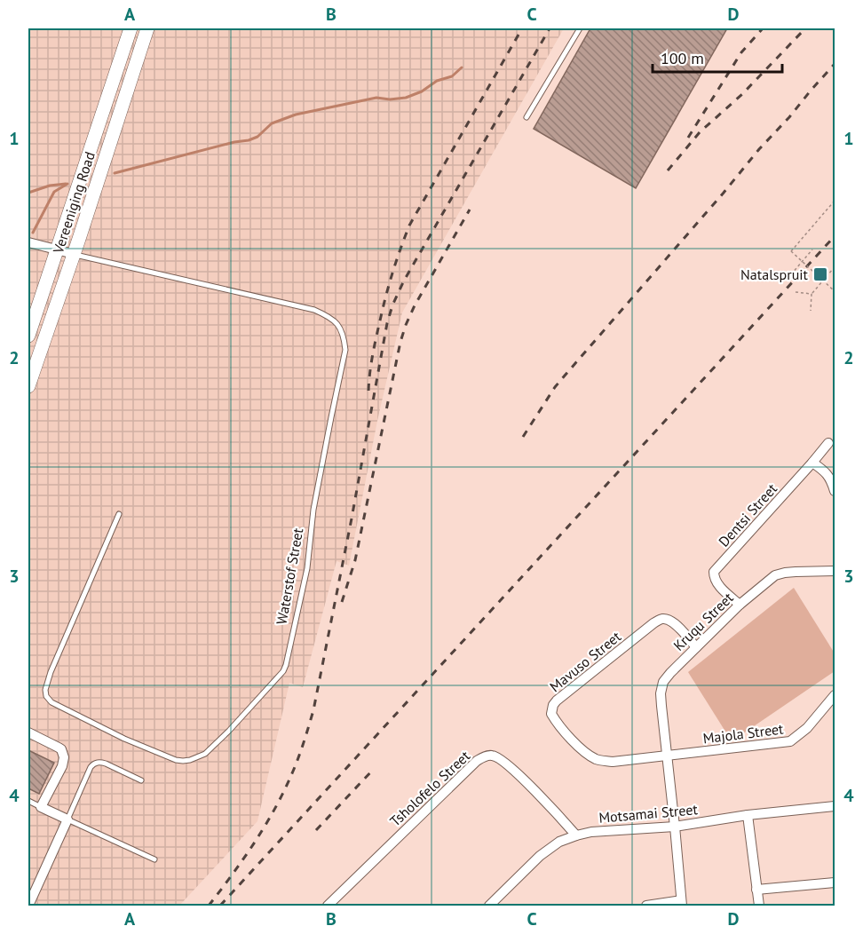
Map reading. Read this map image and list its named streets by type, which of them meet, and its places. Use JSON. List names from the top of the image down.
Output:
{
  "streets": {
    "main road": ["Vereeniging Road"],
    "street": [
      "Dentsi Street",
      "Waterstof Street",
      "Kruqu Street",
      "Mavuso Street",
      "Majola Street",
      "Tsholofelo Street",
      "Motsamai Street"
    ]
  },
  "crossings": [
    ["Vereeniging Road", "Waterstof Street"],
    ["Dentsi Street", "Kruqu Street"],
    ["Kruqu Street", "Mavuso Street"],
    ["Kruqu Street", "Majola Street"],
    ["Kruqu Street", "Motsamai Street"],
    ["Mavuso Street", "Majola Street"],
    ["Tsholofelo Street", "Motsamai Street"]
  ],
  "places": {
    "transit": ["Natalspruit"]
  },
  "scale_bar": "100 m",
  "grid": {
    "columns": [
      "A",
      "B",
      "C",
      "D"
    ],
    "rows": [
      "1",
      "2",
      "3",
      "4"
    ]
  }
}
